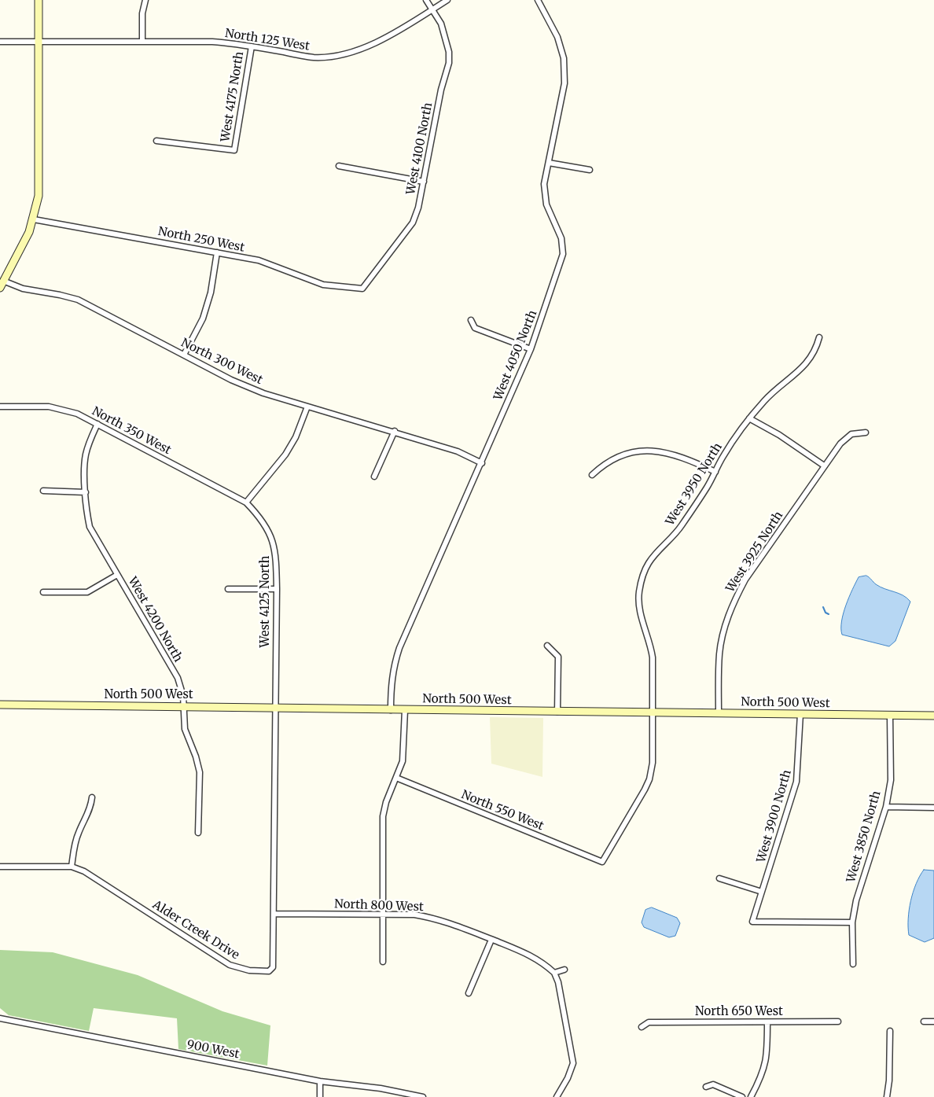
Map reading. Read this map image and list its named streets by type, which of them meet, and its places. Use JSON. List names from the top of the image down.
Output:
{
  "streets": {
    "street": [
      "North 125 West",
      "West 4175 North",
      "West 4100 North",
      "North 250 West",
      "West 4050 North",
      "North 300 West",
      "North 350 West",
      "West 3950 North",
      "West 3925 North",
      "West 4125 North",
      "West 4200 North",
      "North 500 West",
      "North 550 West",
      "West 3900 North",
      "West 3850 North",
      "North 800 West",
      "Alder Creek Drive",
      "North 650 West",
      "900 West"
    ]
  },
  "crossings": [
    ["North 125 West", "West 4175 North"],
    ["North 125 West", "West 4100 North"],
    ["West 4100 North", "North 250 West"],
    ["West 4050 North", "North 300 West"],
    ["West 4050 North", "North 500 West"],
    ["North 350 West", "West 4125 North"],
    ["North 350 West", "West 4200 North"],
    ["West 3950 North", "North 500 West"],
    ["West 3950 North", "North 550 West"],
    ["West 3925 North", "North 500 West"],
    ["West 4125 North", "North 500 West"],
    ["West 4125 North", "Alder Creek Drive"],
    ["West 4200 North", "North 500 West"],
    ["North 500 West", "West 3900 North"],
    ["North 500 West", "West 3850 North"],
    ["North 500 West", "Alder Creek Drive"],
    ["West 3900 North", "West 3850 North"],
    ["North 800 West", "Alder Creek Drive"]
  ]
}
